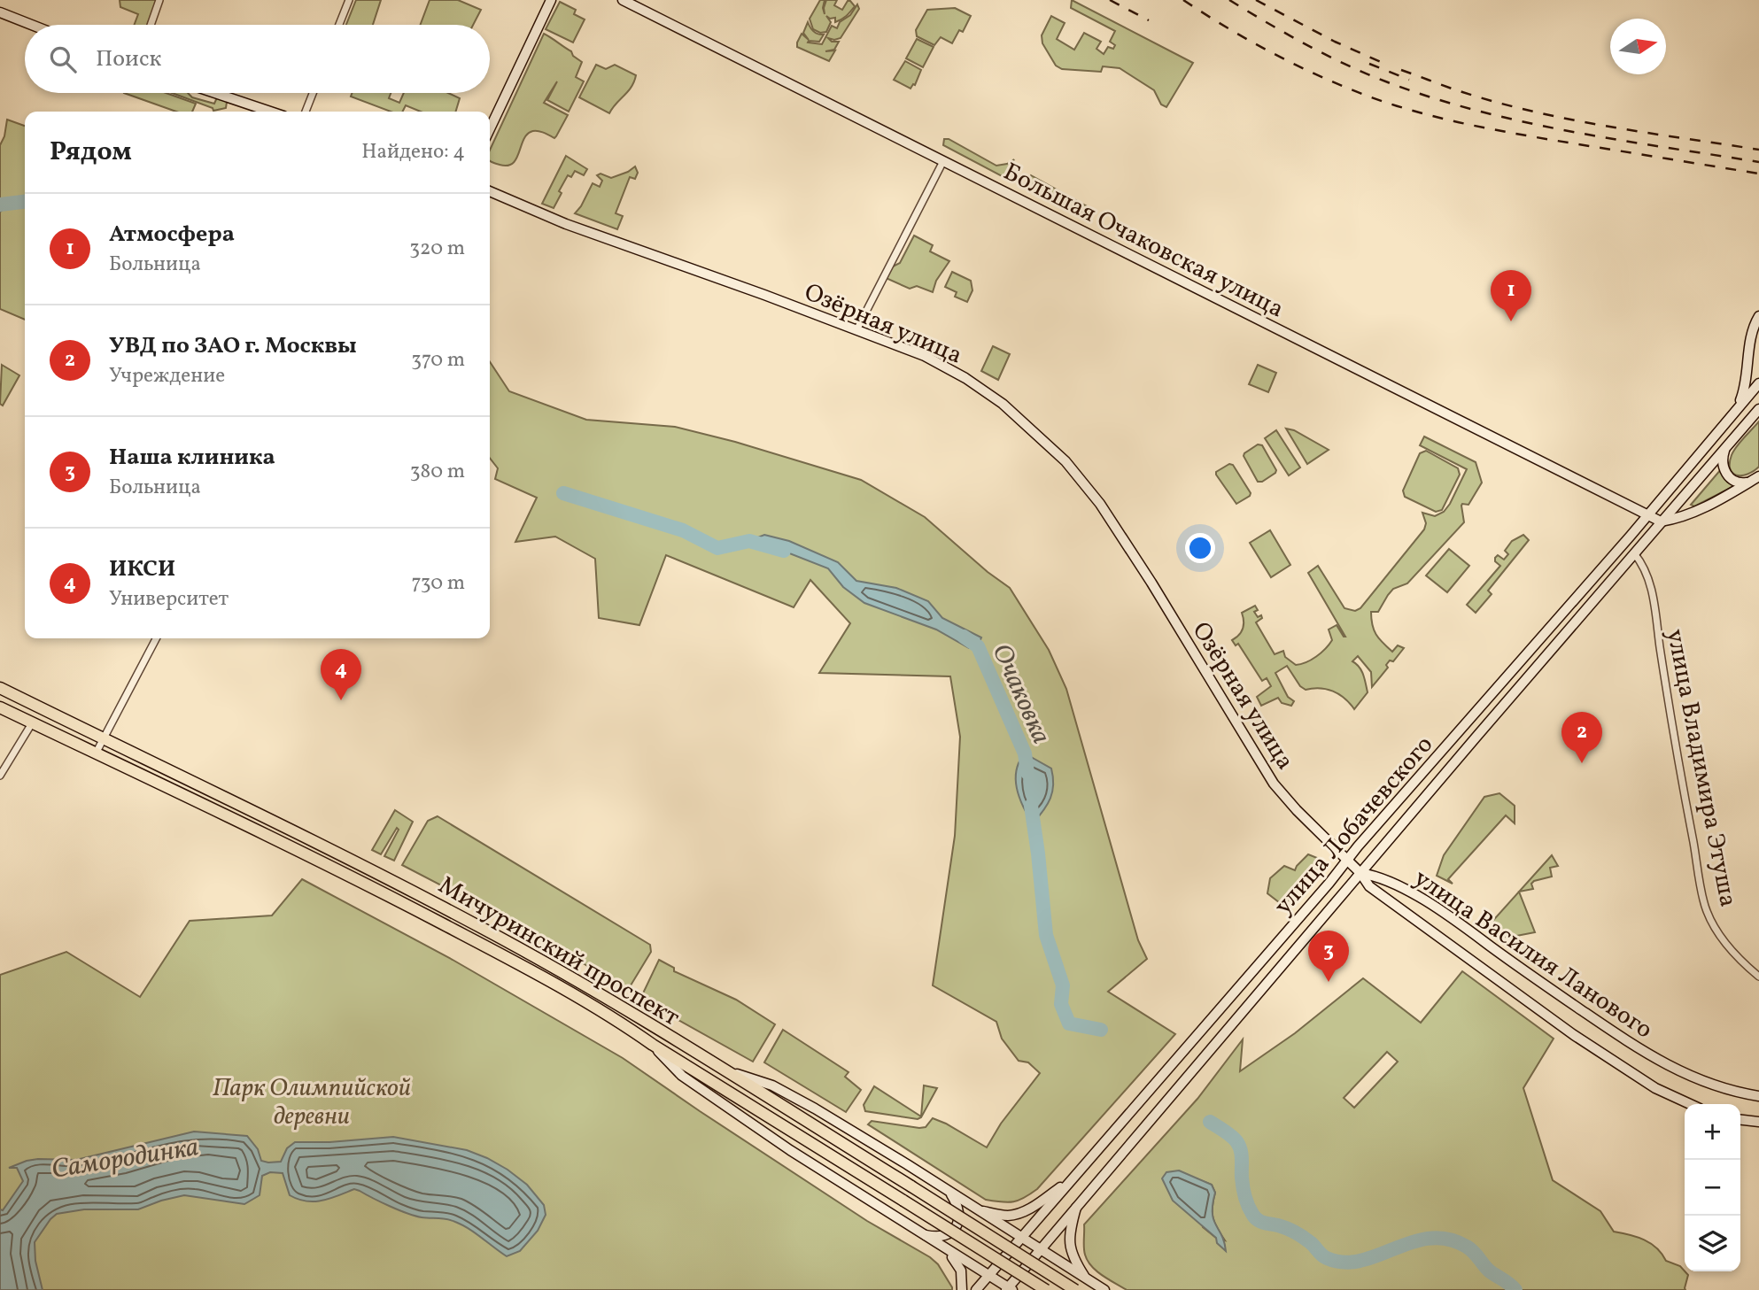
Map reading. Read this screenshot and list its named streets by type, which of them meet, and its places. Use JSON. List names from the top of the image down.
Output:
{
  "streets": {
    "main road": ["Мичуринский проспект"],
    "street": [
      "Большая Очаковская улица",
      "Озёрная улица",
      "улица Владимира Этуша",
      "улица Лобачевского",
      "улица Василия Ланового"
    ]
  },
  "crossings": [
    ["Большая Очаковская улица", "улица Лобачевского"],
    ["Озёрная улица", "улица Лобачевского"],
    ["Озёрная улица", "улица Василия Ланового"],
    ["улица Владимира Этуша", "улица Лобачевского"],
    ["улица Лобачевского", "улица Василия Ланового"]
  ],
  "water": ["Очаковка", "Самородинка"],
  "parks": ["Парк Олимпийской деревни"],
  "north": "right",
  "page": {
    "search": "Поиск",
    "heading": ["Рядом", "Найдено: 4"],
    "list": [
      {
        "mark": "1",
        "name": "Атмосфера",
        "note": "Больница",
        "value": "320 m"
      },
      {
        "mark": "2",
        "name": "УВД по ЗАО г. Москвы",
        "note": "Учреждение",
        "value": "370 m"
      },
      {
        "mark": "3",
        "name": "Наша клиника",
        "note": "Больница",
        "value": "380 m"
      },
      {
        "mark": "4",
        "name": "ИКСИ",
        "note": "Университет",
        "value": "730 m"
      }
    ],
    "pins": [
      "1",
      "4",
      "2",
      "3"
    ],
    "map_buttons": ["+", "−"]
  }
}
